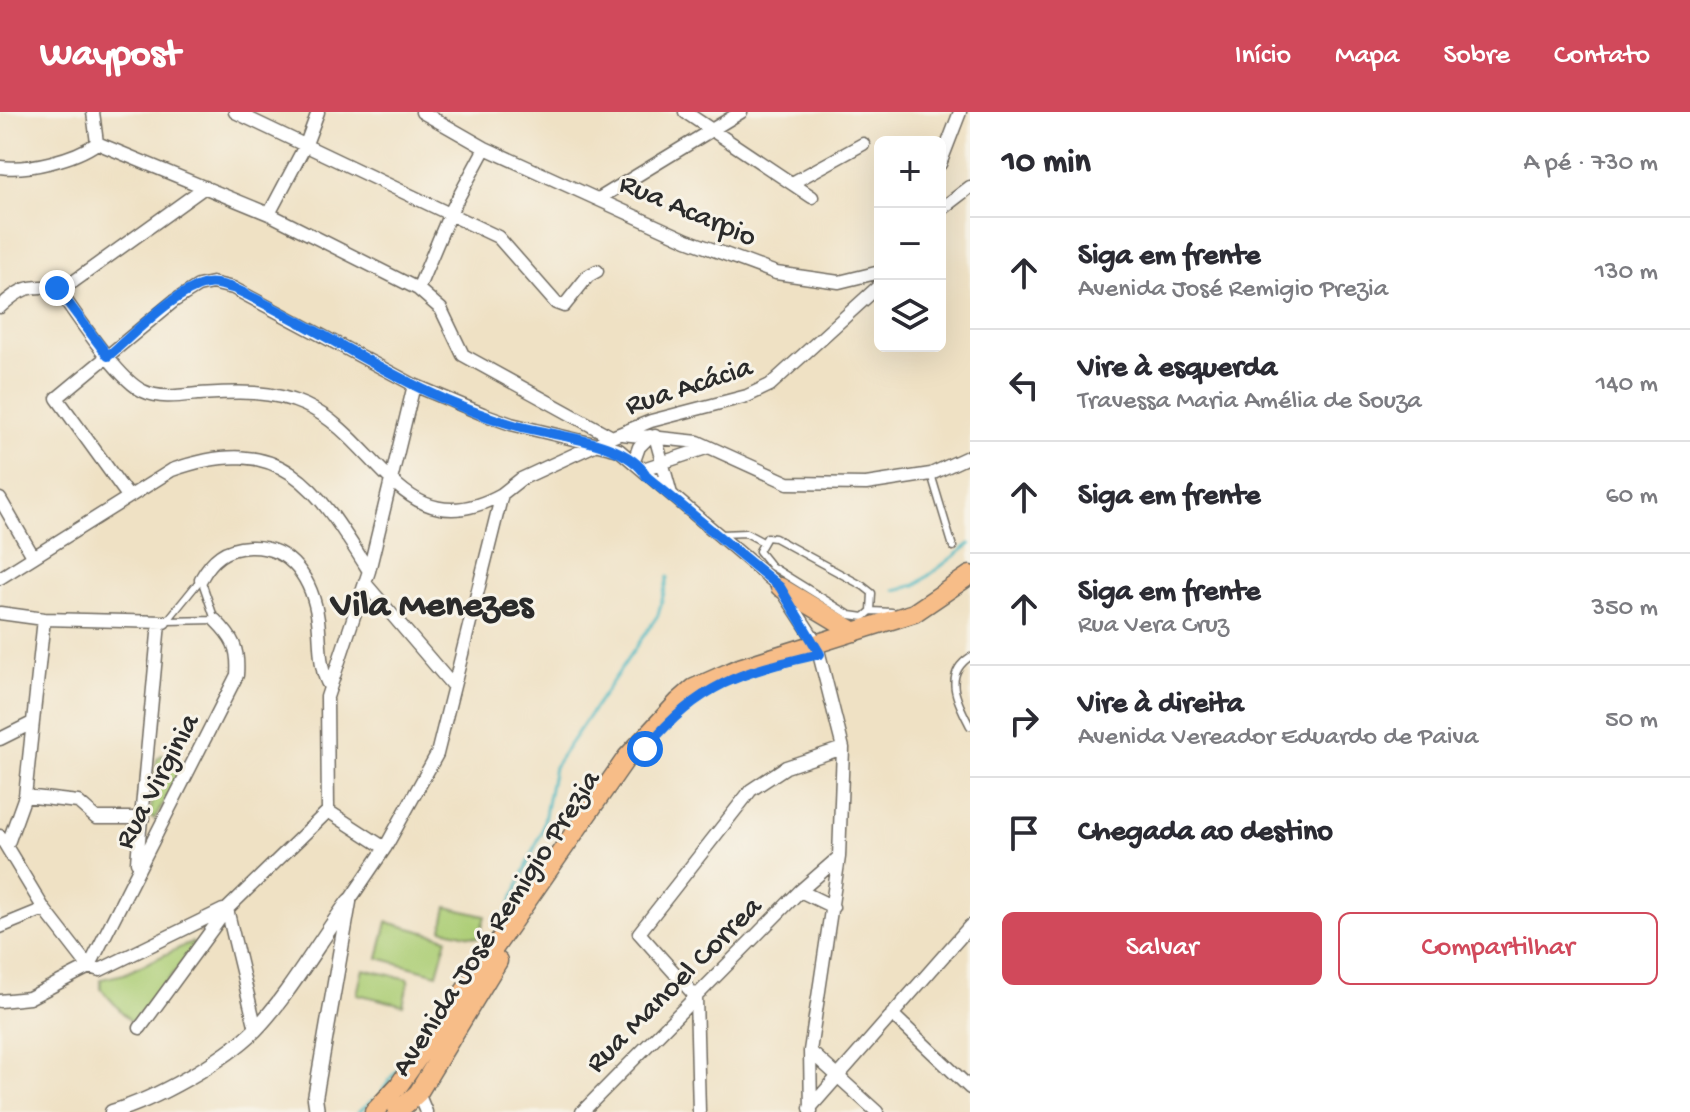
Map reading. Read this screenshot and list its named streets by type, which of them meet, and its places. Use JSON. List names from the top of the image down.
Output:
{
  "streets": {
    "main road": ["Avenida José Remigio Prezia"],
    "street": [
      "Rua Acarpio",
      "Rua Acácia",
      "Rua Virginia",
      "Rua Manoel Correa"
    ]
  },
  "districts": ["Vila Menezes"],
  "page": {
    "header": "Waypost",
    "nav": [
      "Início",
      "Mapa",
      "Sobre",
      "Contato"
    ],
    "heading": ["10 min", "A pé · 730 m"],
    "map_buttons": ["+", "−"],
    "list": [
      ["Siga em frente", "Avenida José Remigio Prezia", "130 m"],
      ["Vire à esquerda", "Travessa Maria Amélia de Souza", "140 m"],
      ["Siga em frente", "60 m"],
      ["Siga em frente", "Rua Vera Cruz", "350 m"],
      ["Vire à direita", "Avenida Vereador Eduardo de Paiva", "50 m"],
      "Chegada ao destino"
    ],
    "buttons": ["Salvar", "Compartilhar"]
  }
}
